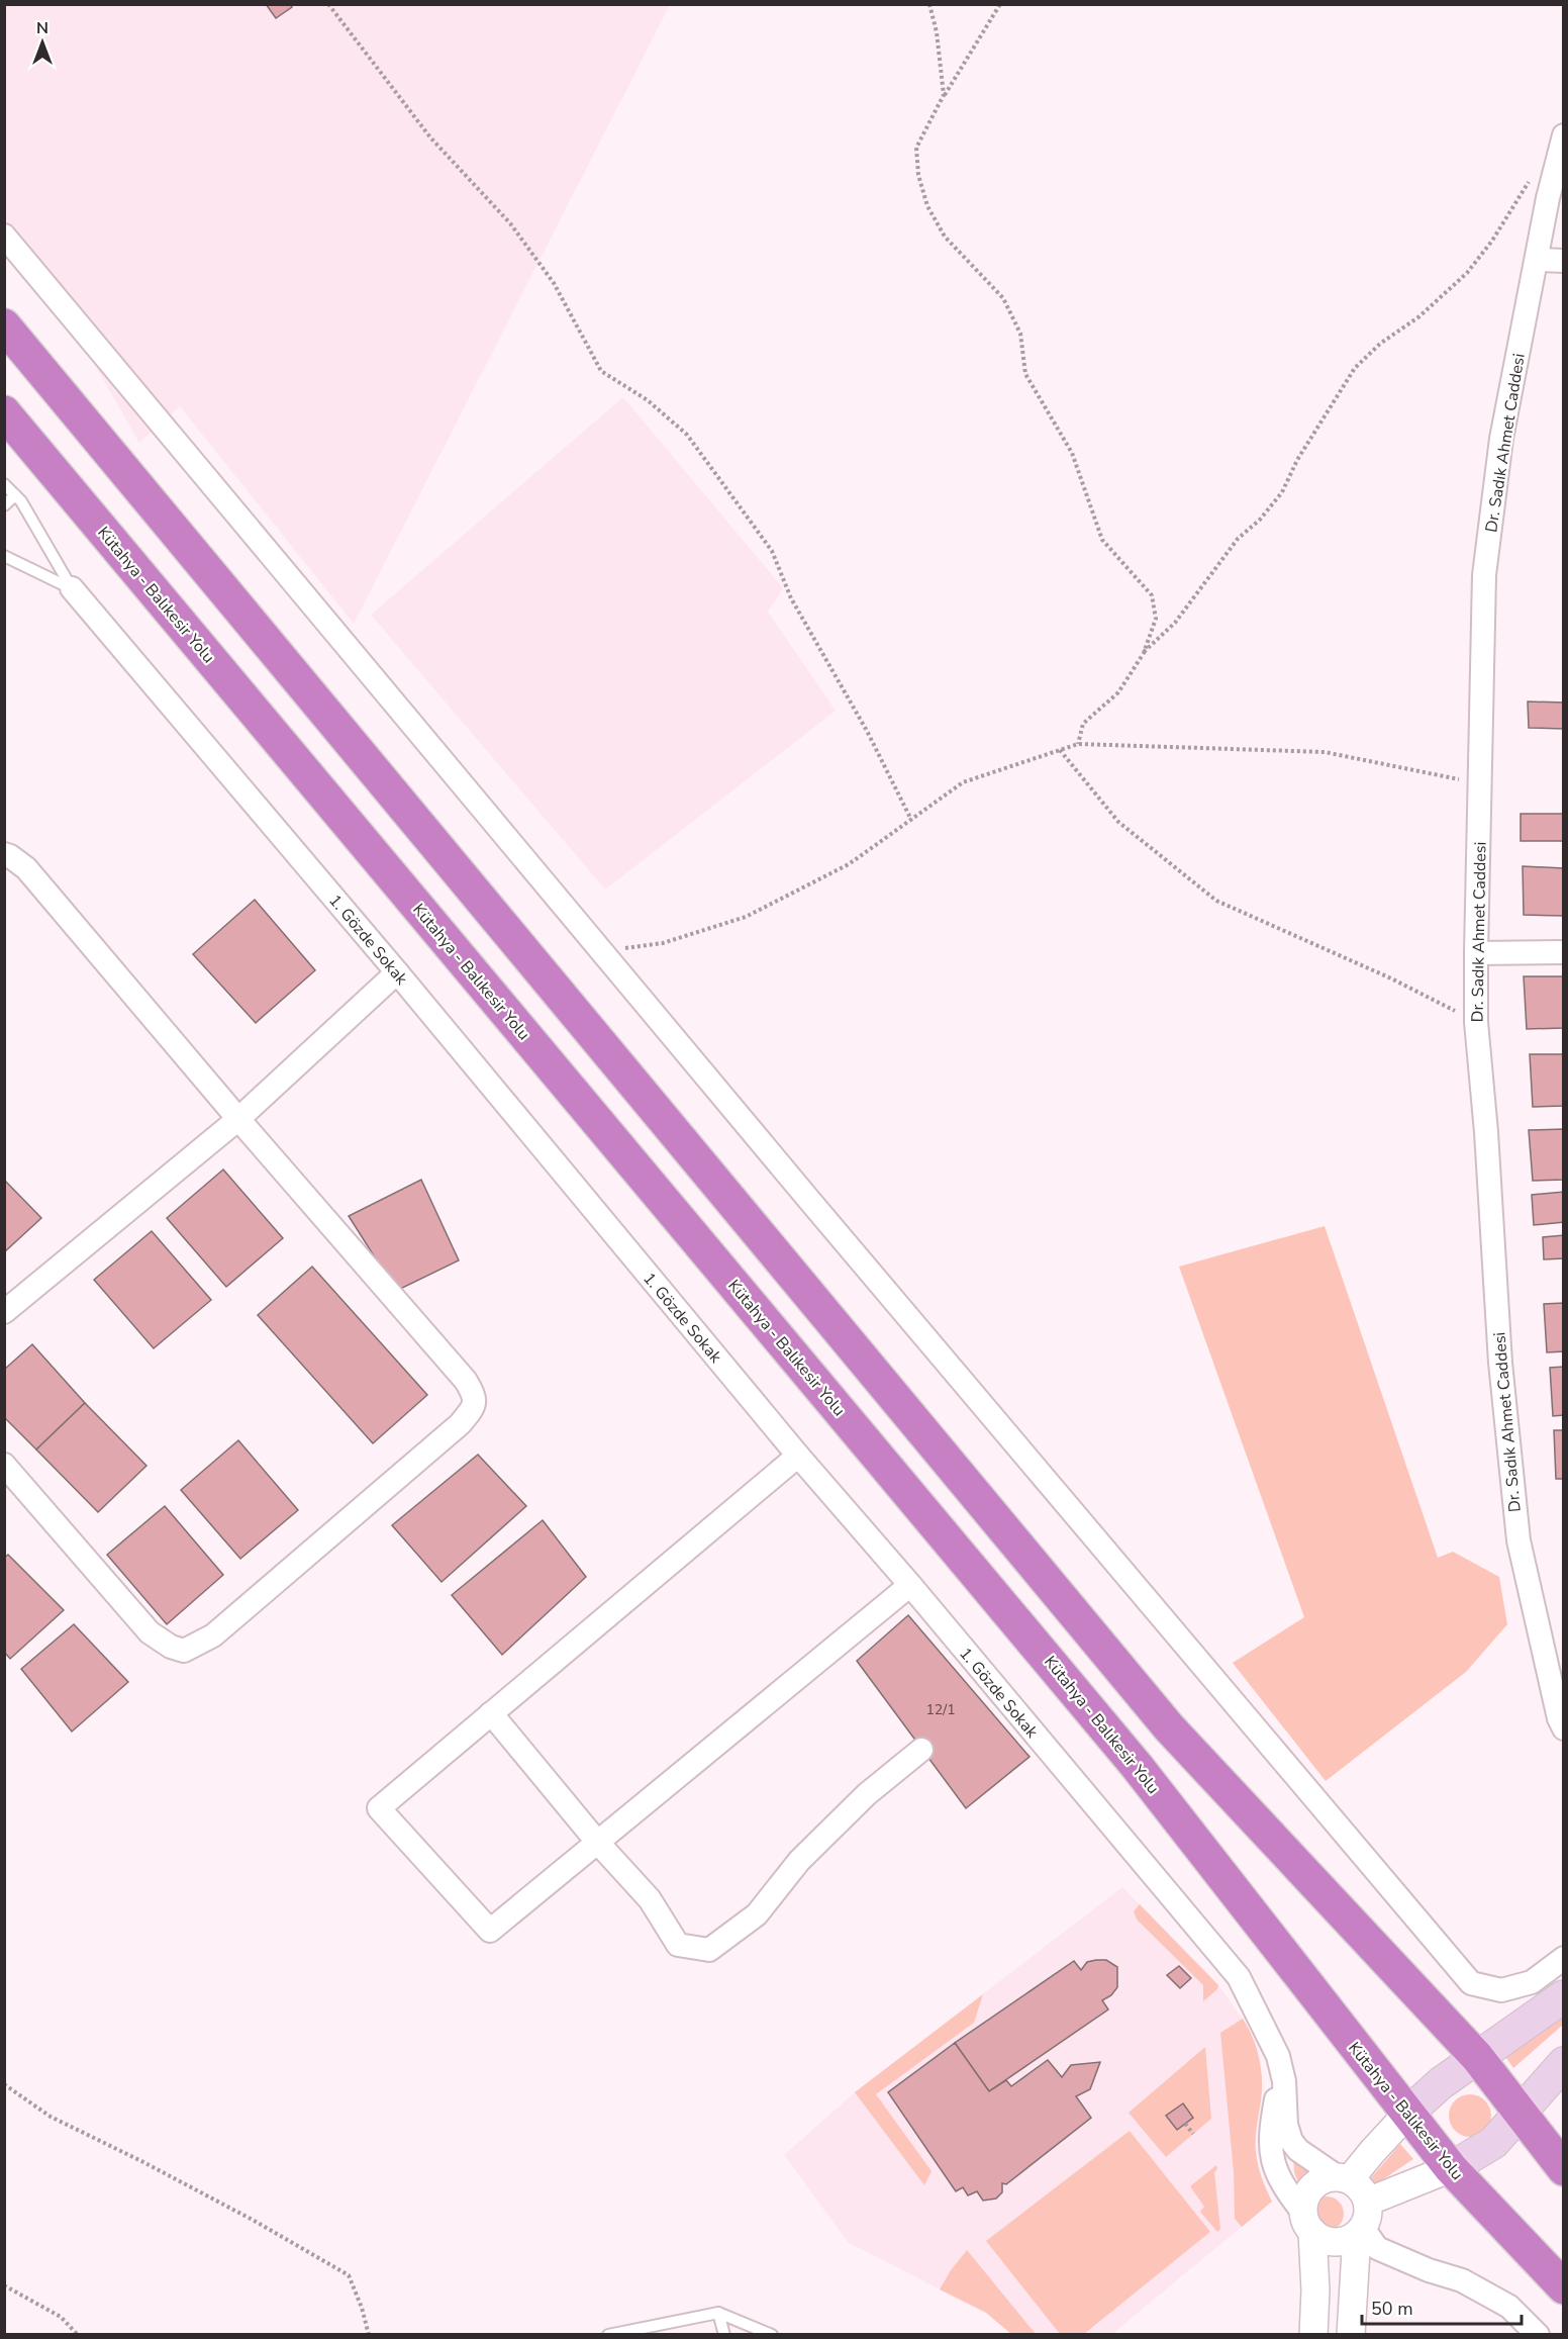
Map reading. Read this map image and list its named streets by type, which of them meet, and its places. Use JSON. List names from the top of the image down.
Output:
{
  "streets": {
    "highway": ["Kütahya - Balıkesir Yolu"],
    "street": ["Dr. Sadık Ahmet Caddesi", "1. Gözde Sokak"]
  },
  "house_numbers": ["12/1"],
  "scale_bar": "50 m",
  "north": "top"
}
